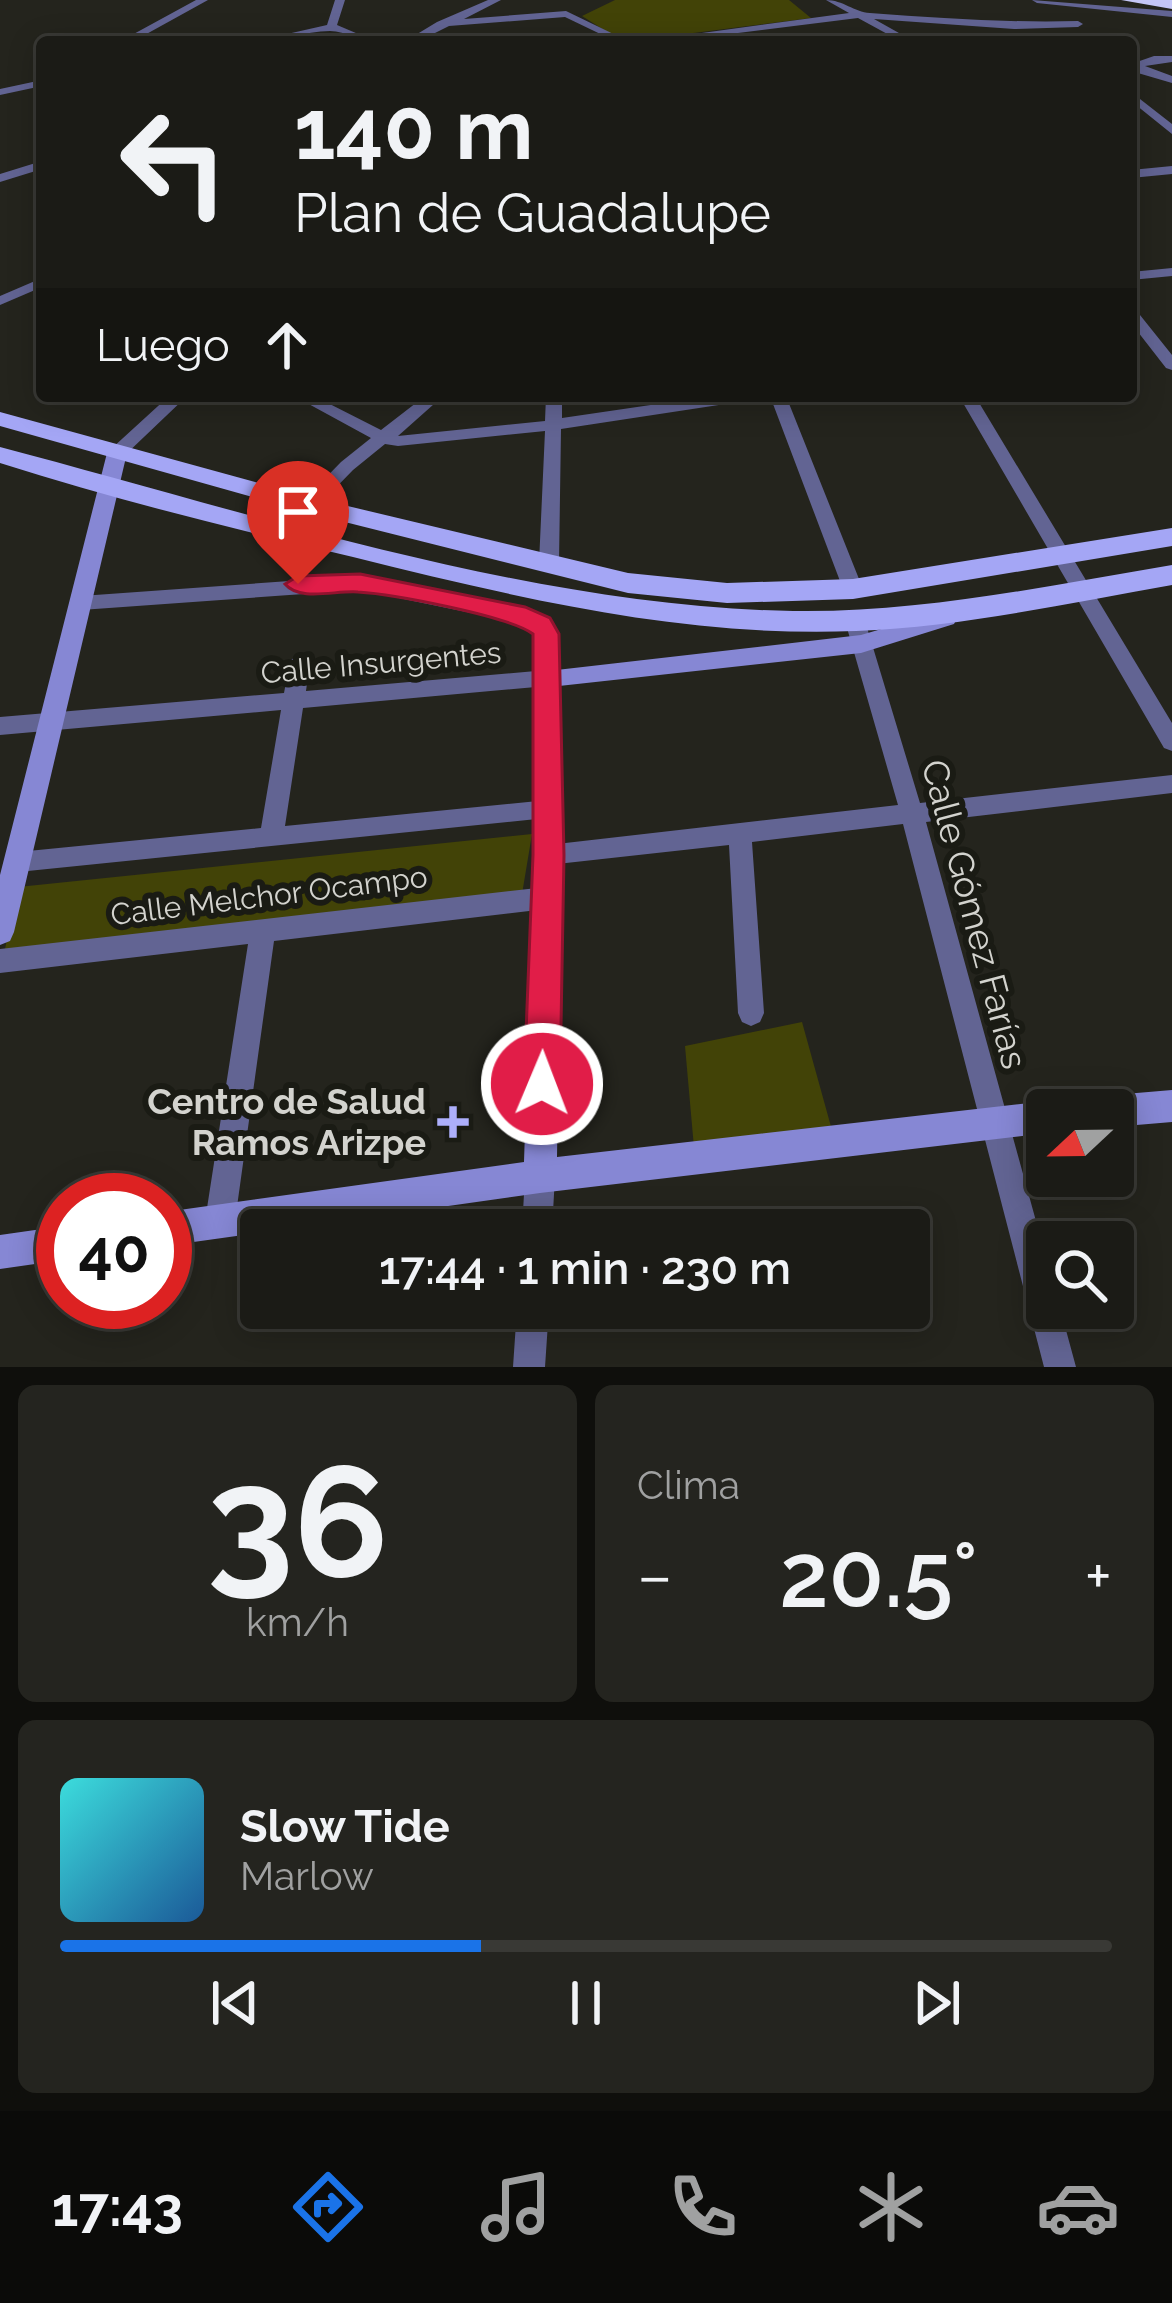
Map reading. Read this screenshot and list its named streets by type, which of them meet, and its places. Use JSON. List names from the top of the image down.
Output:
{
  "streets": {
    "street": ["Calle Insurgentes", "Calle Melchor Ocampo", "Calle Gómez Farías"]
  },
  "crossings": [
    ["Calle Insurgentes", "Calle Gómez Farías"]
  ],
  "places": {
    "health": ["Centro de Salud Ramos Arizpe"]
  },
  "north": "left",
  "page": {
    "turn": ["140 m", "Plan de Guadalupe"],
    "then": "Luego",
    "limit": "40",
    "trip": "17:44 · 1 min · 230 m",
    "tile": [
      ["36", "km/h"],
      "Clima"
    ],
    "heat": ["−", "20.5°", "+"],
    "song": ["Slow Tide", "Marlow"],
    "tabs": "17:43"
  }
}
